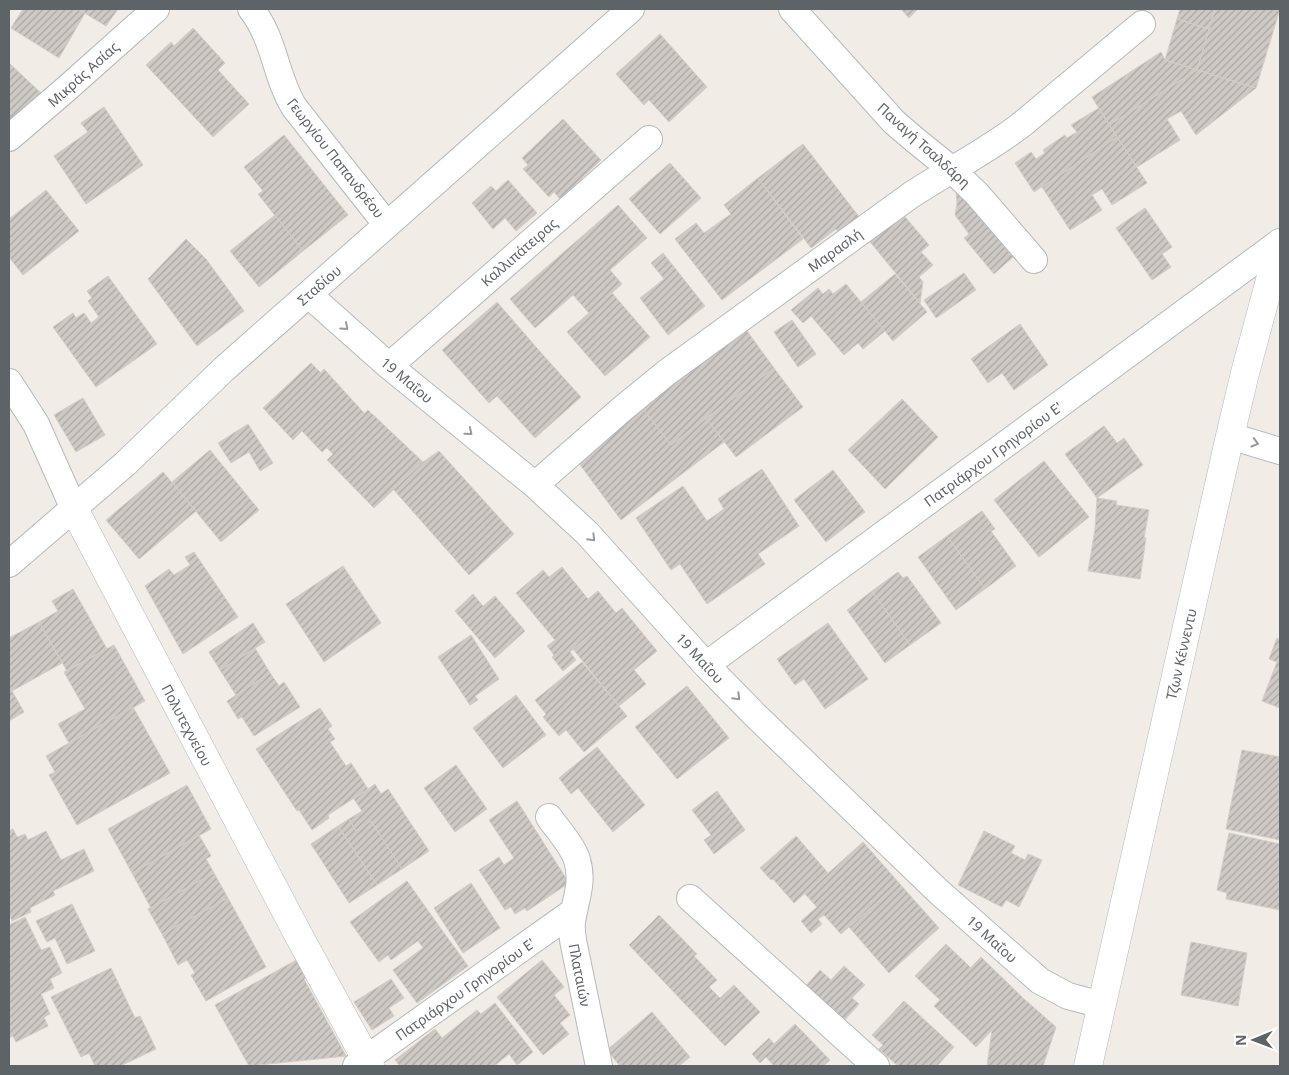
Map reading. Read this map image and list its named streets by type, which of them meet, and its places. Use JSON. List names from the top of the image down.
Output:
{
  "streets": {
    "main road": ["Τζων Κέννεντυ", "Πολυτεχνείου"],
    "street": [
      "Μικράς Ασίας",
      "Παναγή Τσαλδάρη",
      "Γεωργίου Παπανδρέου",
      "Μαρασλή",
      "Καλλιπάτειρας",
      "Σταδίου",
      "19 Μαΐου",
      "Πατριάρχου Γρηγορίου Ε'",
      "Πλαταιών"
    ]
  },
  "crossings": [
    ["Παναγή Τσαλδάρη", "Μαρασλή"],
    ["Γεωργίου Παπανδρέου", "Σταδίου"],
    ["Μαρασλή", "19 Μαΐου"],
    ["Καλλιπάτειρας", "19 Μαΐου"],
    ["Σταδίου", "19 Μαΐου"],
    ["Σταδίου", "Πολυτεχνείου"],
    ["19 Μαΐου", "Πατριάρχου Γρηγορίου Ε'"],
    ["19 Μαΐου", "Τζων Κέννεντυ"],
    ["Πατριάρχου Γρηγορίου Ε'", "Τζων Κέννεντυ"],
    ["Πατριάρχου Γρηγορίου Ε'", "Πολυτεχνείου"],
    ["Πατριάρχου Γρηγορίου Ε'", "Πλαταιών"]
  ],
  "one_way": ["19 Μαΐου"],
  "north": "left"
}
